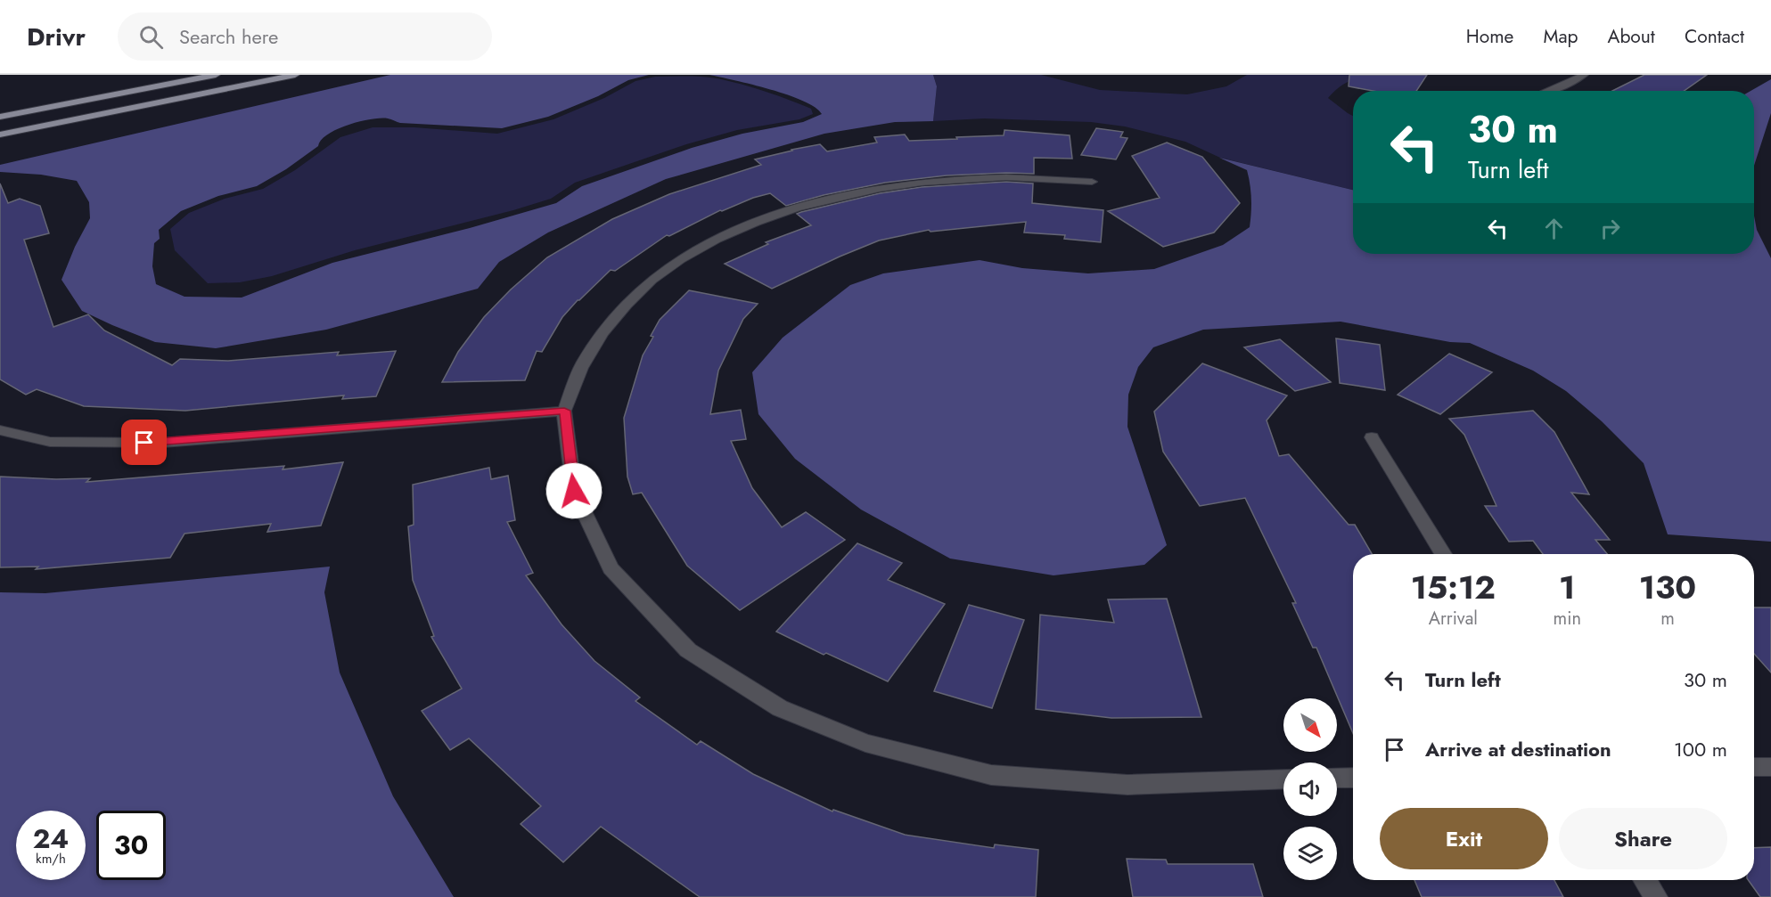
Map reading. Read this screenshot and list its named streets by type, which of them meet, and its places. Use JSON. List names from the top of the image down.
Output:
{
  "north": "bottom right",
  "page": {
    "header": "Drivr",
    "search": "Search here",
    "nav": [
      "Home",
      "Map",
      "About",
      "Contact"
    ],
    "turn": ["30 m", "Turn left"],
    "eta": [
      "15:12",
      "Arrival",
      "1",
      "min",
      "130",
      "m"
    ],
    "list": [
      {
        "name": "Turn left",
        "value": "30 m"
      },
      {
        "name": "Arrive at destination",
        "value": "100 m"
      }
    ],
    "buttons": ["Exit", "Share"],
    "speed": "24 km/h",
    "limit": "30"
  }
}
